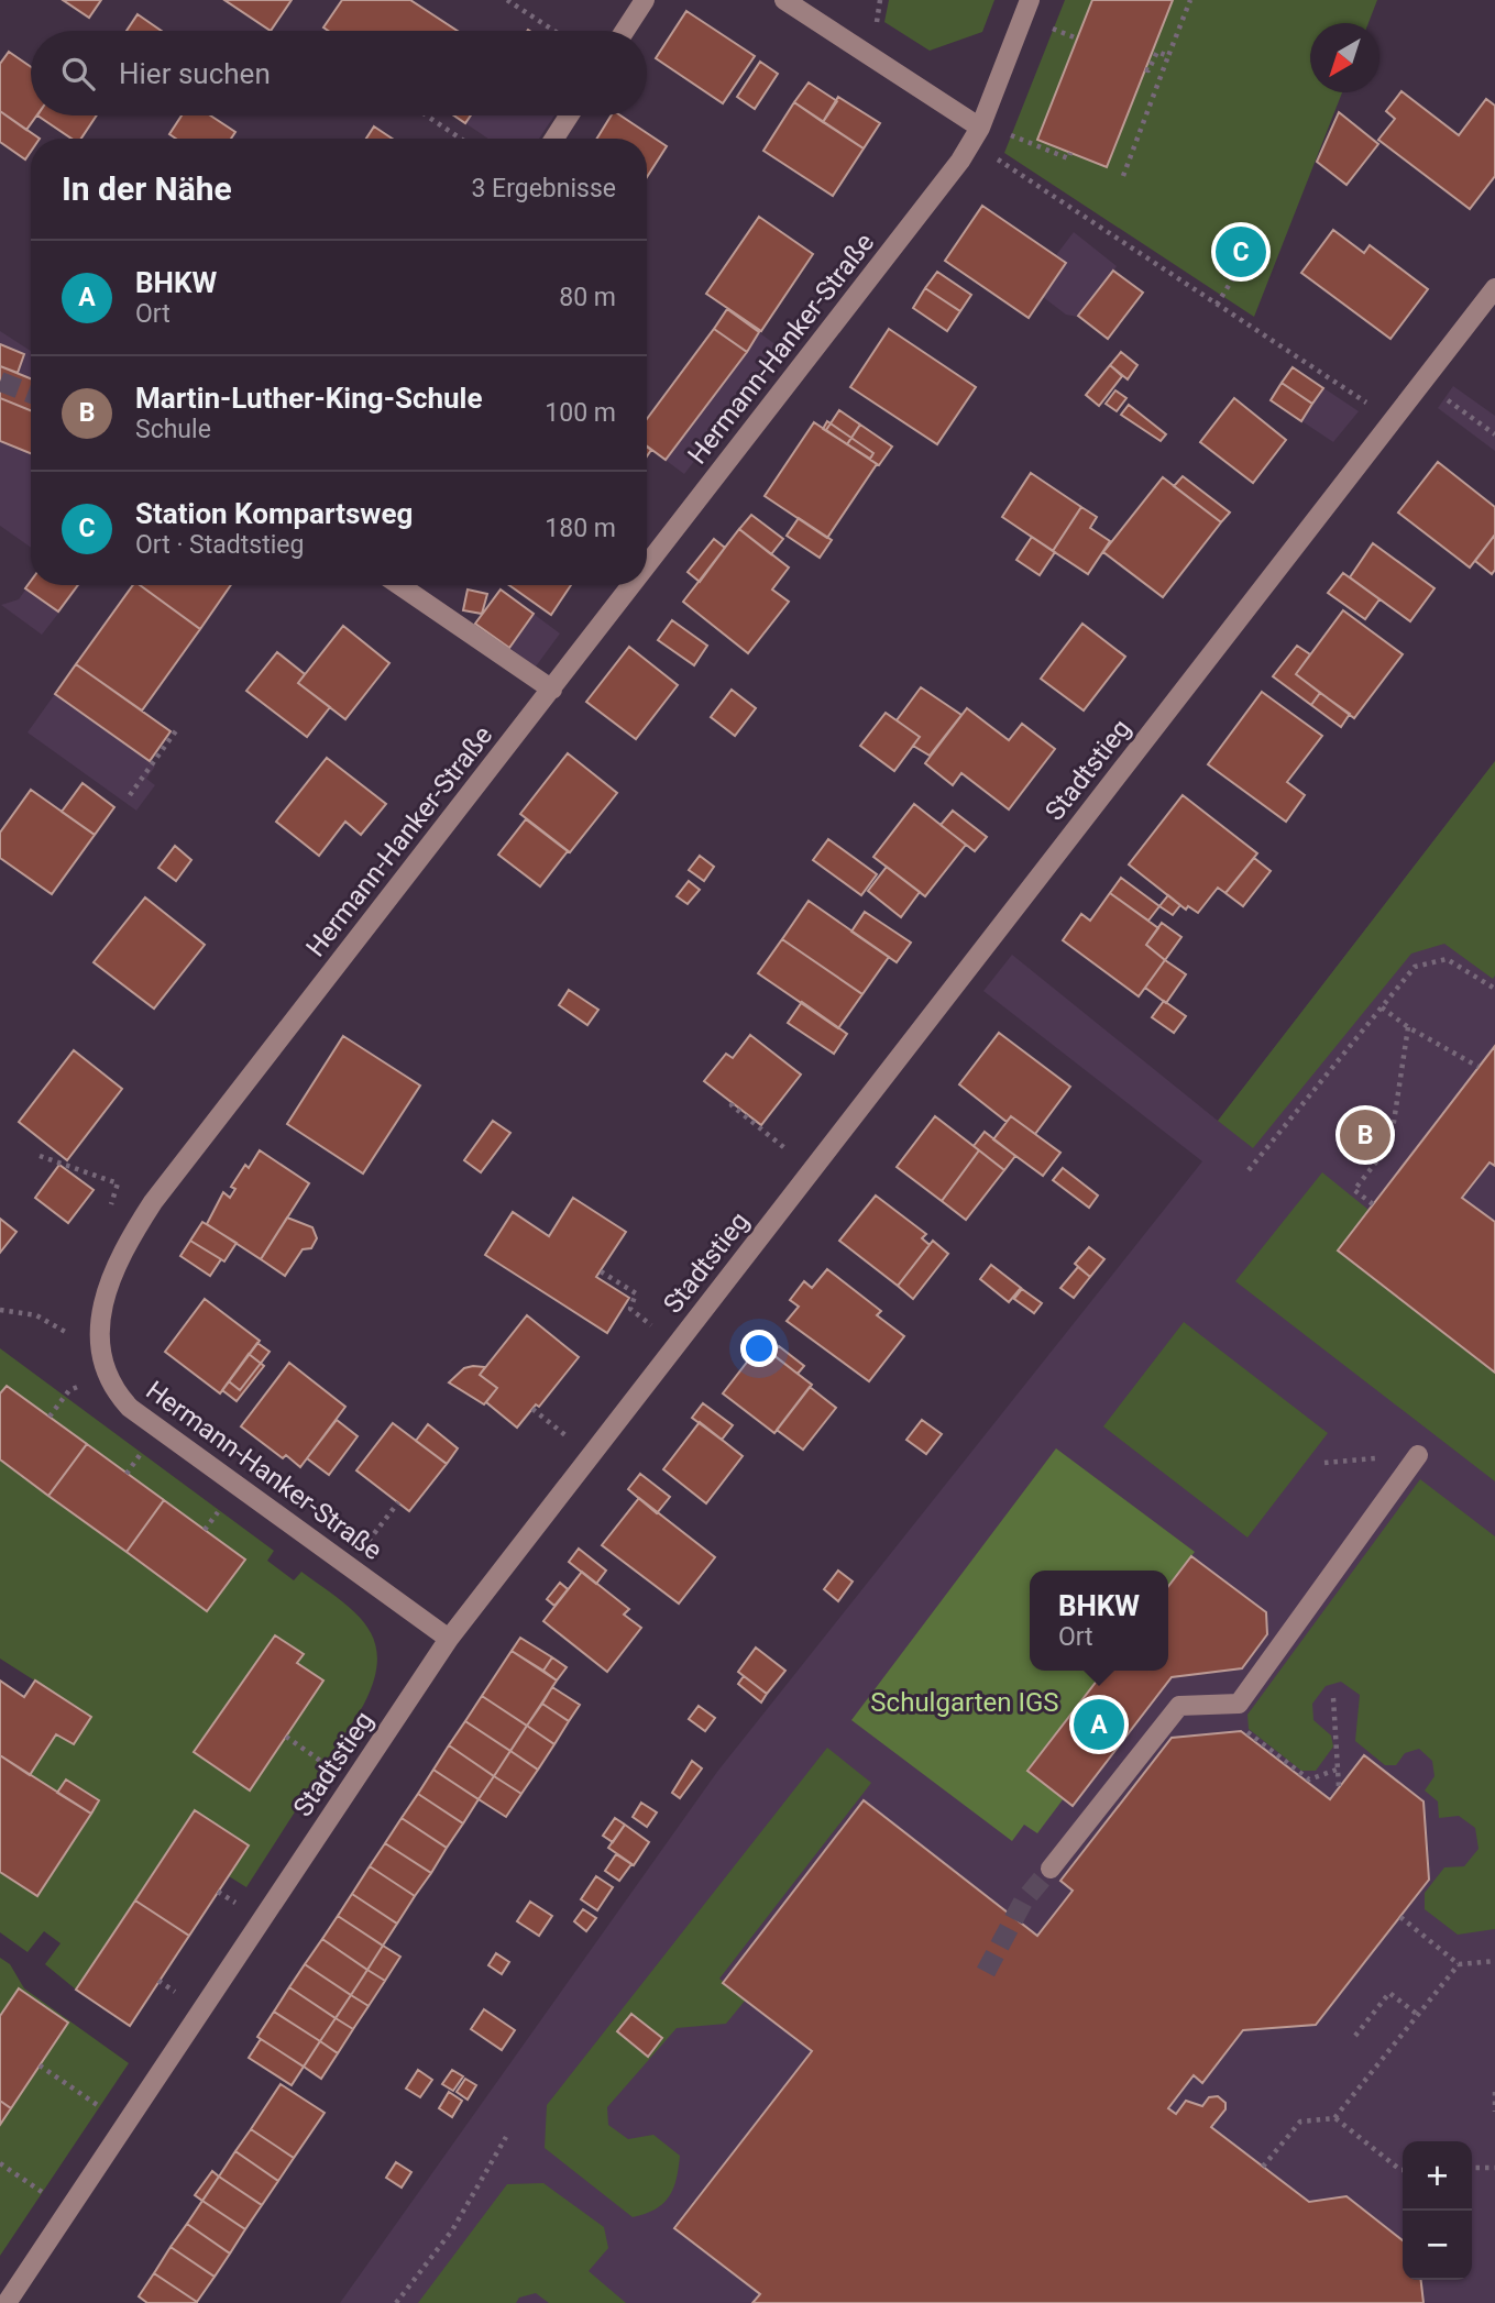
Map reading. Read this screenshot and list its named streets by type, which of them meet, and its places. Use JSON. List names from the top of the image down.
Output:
{
  "streets": {
    "street": ["Hermann-Hanker-Straße", "Stadtstieg"]
  },
  "crossings": [
    ["Hermann-Hanker-Straße", "Stadtstieg"]
  ],
  "parks": ["Schulgarten IGS"],
  "north": "bottom left",
  "page": {
    "search": "Hier suchen",
    "heading": ["In der Nähe", "3 Ergebnisse"],
    "pins": ["C", "B", "A"],
    "list": [
      {
        "mark": "A",
        "name": "BHKW",
        "note": "Ort",
        "value": "80 m"
      },
      {
        "mark": "B",
        "name": "Martin-Luther-King-Schule",
        "note": "Schule",
        "value": "100 m"
      },
      {
        "mark": "C",
        "name": "Station Kompartsweg",
        "note": "Ort · Stadtstieg",
        "value": "180 m"
      }
    ],
    "popup": ["BHKW", "Ort"],
    "map_buttons": ["+", "−"]
  }
}
